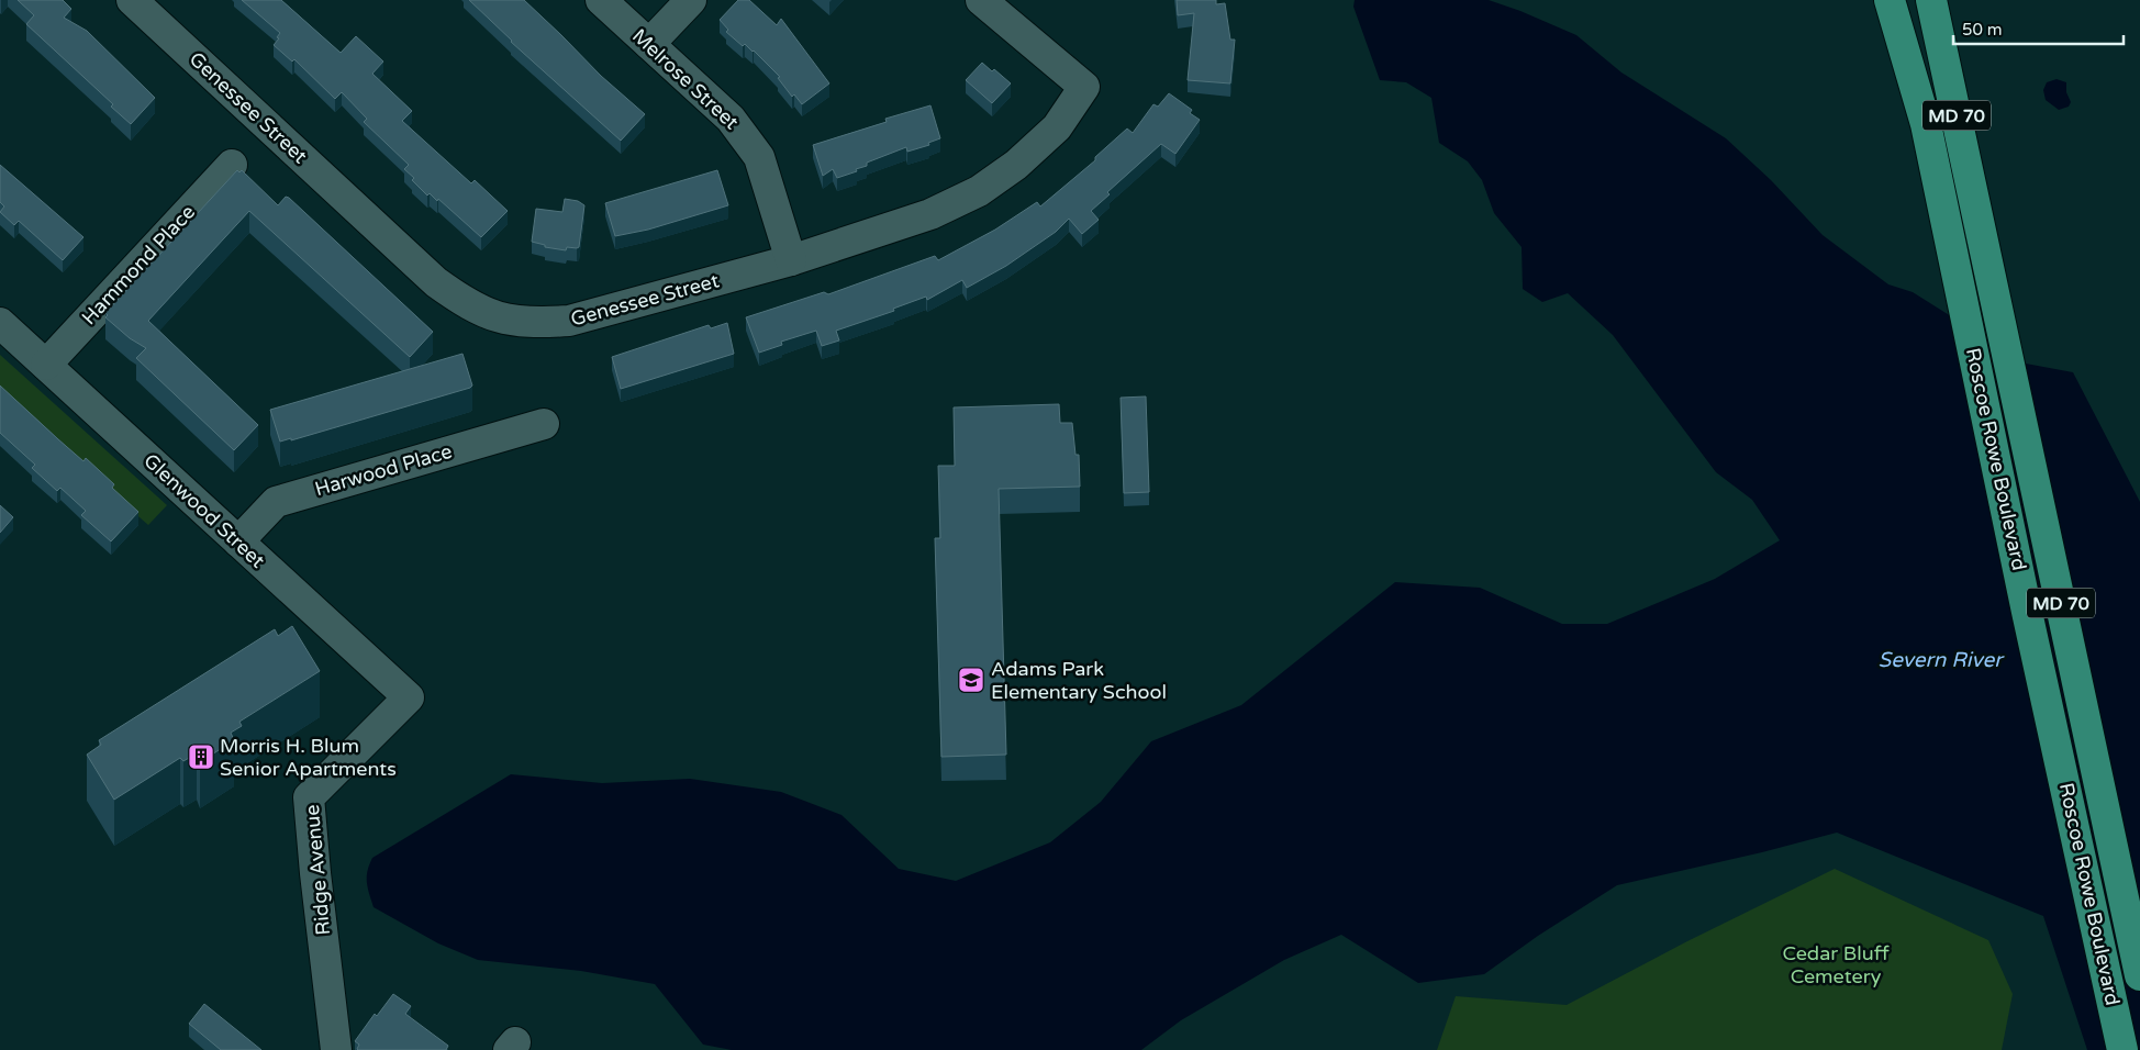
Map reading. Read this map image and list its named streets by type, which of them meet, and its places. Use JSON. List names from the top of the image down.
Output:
{
  "streets": {
    "main road": ["MD 70", "Roscoe Rowe Boulevard"],
    "street": [
      "Melrose Street",
      "Genessee Street",
      "Hammond Place",
      "Harwood Place",
      "Glenwood Street",
      "Ridge Avenue"
    ]
  },
  "crossings": [
    ["Melrose Street", "Genessee Street"],
    ["Hammond Place", "Glenwood Street"],
    ["Harwood Place", "Glenwood Street"],
    ["Glenwood Street", "Ridge Avenue"]
  ],
  "water": ["Severn River"],
  "parks": ["Cedar Bluff Cemetery"],
  "places": {
    "school or university": ["Adams Park Elementary School"],
    "building": ["Morris H. Blum Senior Apartments"]
  },
  "scale_bar": "50 m"
}
